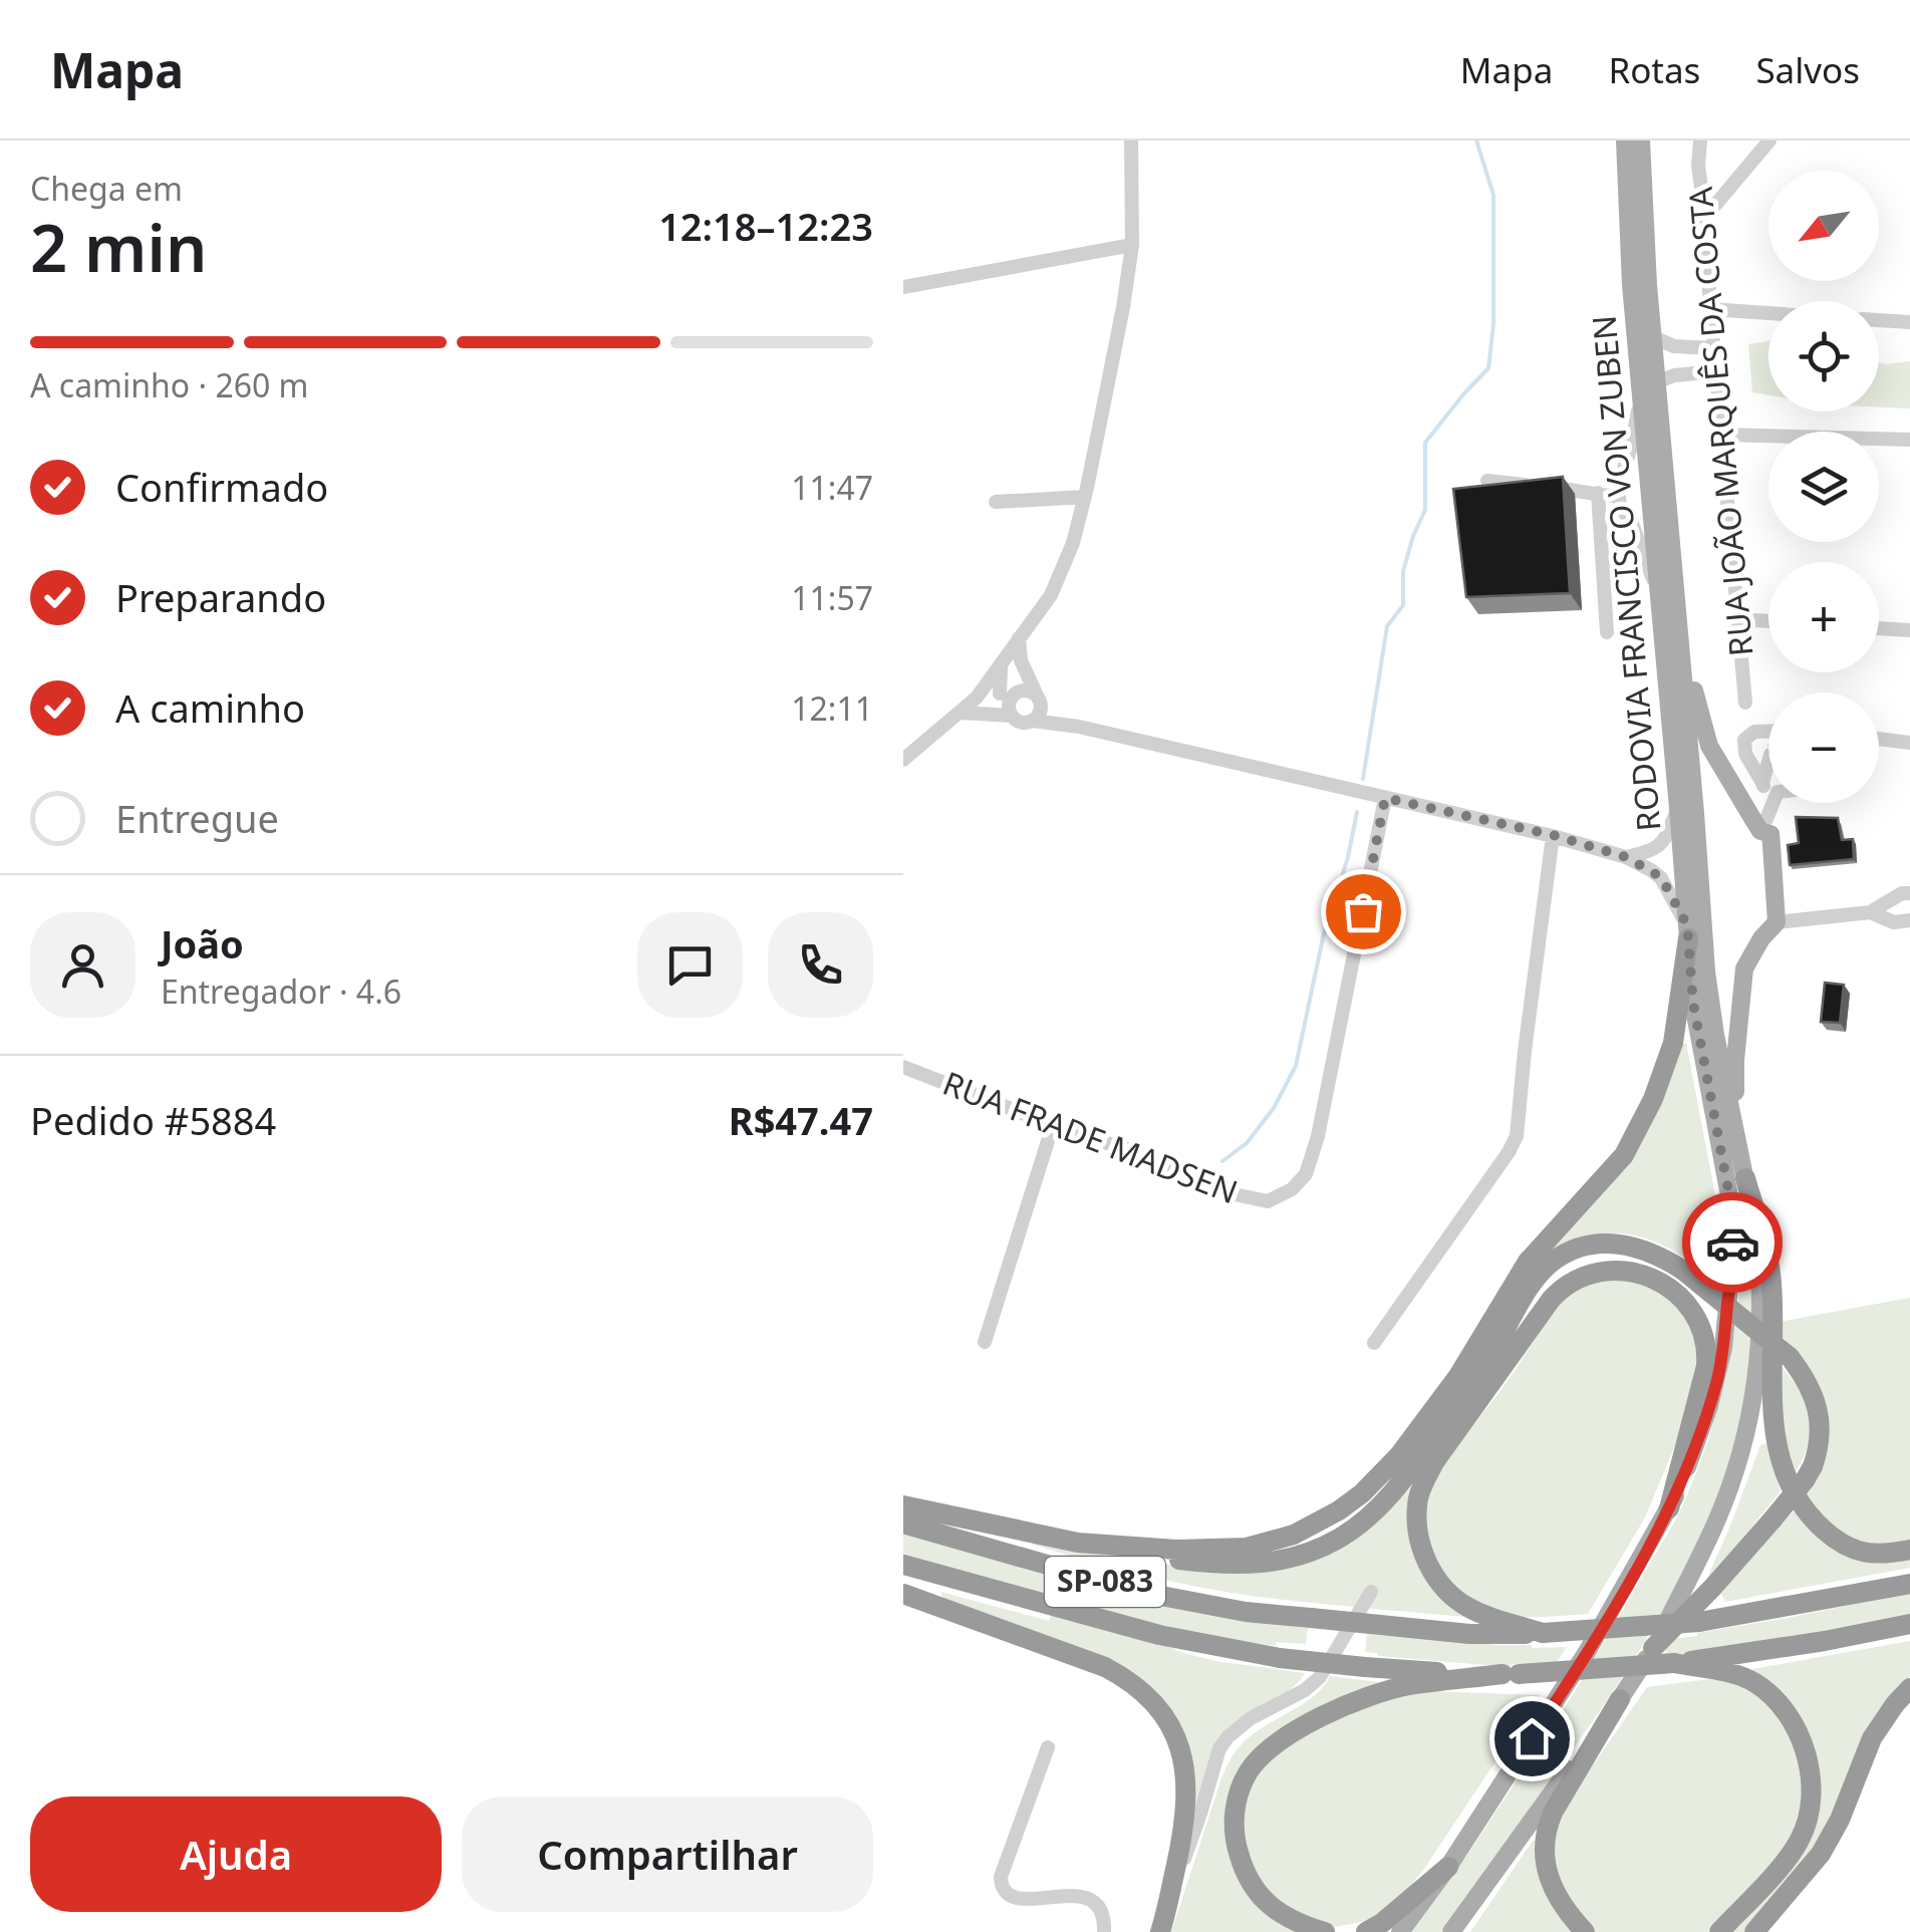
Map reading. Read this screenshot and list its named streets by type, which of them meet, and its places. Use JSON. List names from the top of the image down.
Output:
{
  "streets": {
    "highway": ["SP-083"],
    "main road": ["RODOVIA FRANCISCO VON ZUBEN"],
    "street": ["RUA JOÃO MARQUÊS DA COSTA", "RUA FRADE MADSEN"]
  },
  "north": "bottom left",
  "page": {
    "header": "Mapa",
    "nav": ["Mapa", "Rotas", "Salvos"],
    "heading": ["2 min", "Chega em", "12:18–12:23"],
    "panel": [
      "João",
      "Entregador · 4.6",
      "Pedido #5884",
      "R$47.47"
    ],
    "map_buttons": ["+", "−"],
    "bar": "A caminho · 260 m",
    "list": [
      ["Confirmado", "11:47"],
      ["Preparando", "11:57"],
      ["A caminho", "12:11"],
      "Entregue"
    ],
    "buttons": ["Ajuda", "Compartilhar"]
  }
}
